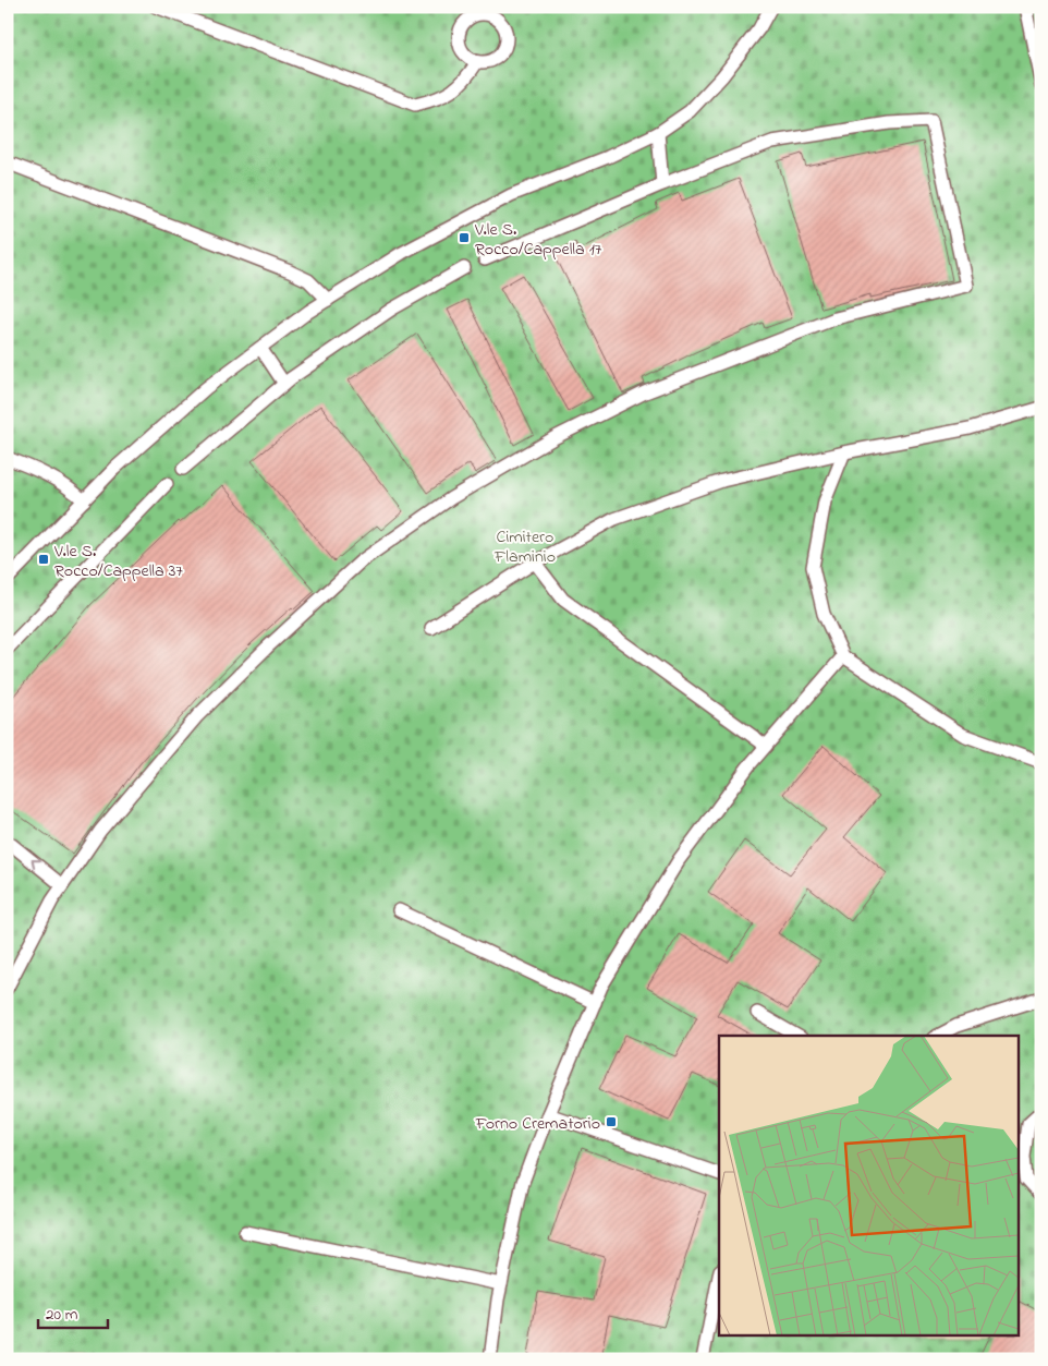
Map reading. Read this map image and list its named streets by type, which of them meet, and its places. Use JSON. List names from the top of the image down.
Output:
{
  "parks": ["Cimitero Flaminio"],
  "places": {
    "transit": ["V.le S. Rocco/Cappella 17", "V.le S. Rocco/Cappella 37", "Forno Crematorio"]
  },
  "scale_bar": "20 m"
}
